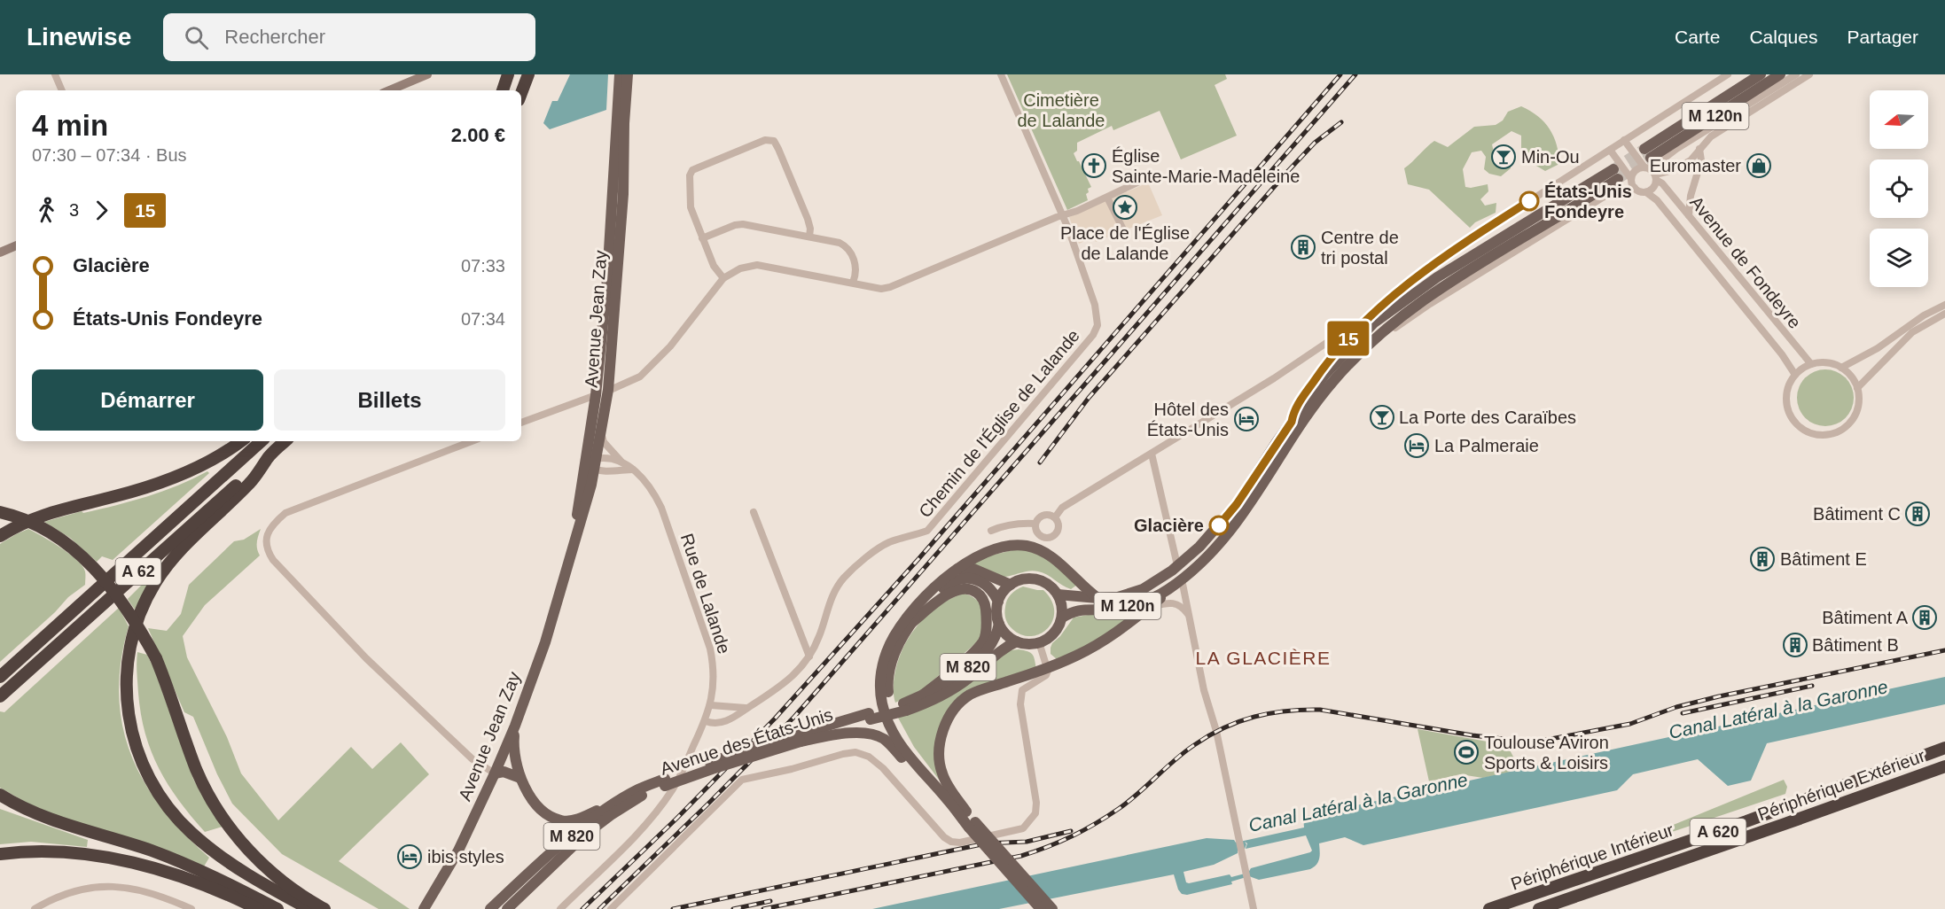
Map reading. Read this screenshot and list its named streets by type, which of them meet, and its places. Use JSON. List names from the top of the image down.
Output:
{
  "streets": {
    "highway": [
      "A 62",
      "Périphérique Extérieur",
      "A 620",
      "Périphérique Intérieur"
    ],
    "main road": [
      "M 120n",
      "Avenue Jean Zay",
      "M 820",
      "Avenue des États-Unis"
    ],
    "street": ["Avenue de Fondeyre", "Chemin de l'Église de Lalande", "Rue de Lalande"]
  },
  "crossings": [
    ["M 120n", "Avenue de Fondeyre"],
    ["M 120n", "Avenue des États-Unis"],
    ["Avenue Jean Zay", "Rue de Lalande"],
    ["Chemin de l'Église de Lalande", "Rue de Lalande"]
  ],
  "districts": ["LA GLACIÈRE"],
  "water": ["Canal Latéral à la Garonne"],
  "parks": ["Cimetière de Lalande"],
  "places": {
    "bar": ["Min-Ou", "La Porte des Caraïbes"],
    "church": ["Église Sainte-Marie-Madeleine"],
    "shop": ["Euromaster"],
    "other": ["États-Unis Fondeyre", "Glacière"],
    "place": ["Place de l'Église de Lalande"],
    "building": [
      "Centre de tri postal",
      "Bâtiment C",
      "Bâtiment E",
      "Bâtiment A",
      "Bâtiment B"
    ],
    "hotel": ["Hôtel des États-Unis", "La Palmeraie", "ibis styles"],
    "sports": ["Toulouse Aviron Sports & Loisirs"]
  },
  "lines": ["bus line 15"],
  "north": "left",
  "page": {
    "header": "Linewise",
    "search": "Rechercher",
    "nav": ["Carte", "Calques", "Partager"],
    "on_map": "15",
    "heading": ["4 min", "07:30 – 07:34 · Bus", "2.00 €"],
    "legs": ["3", "15"],
    "list": [
      {
        "name": "Glacière",
        "value": "07:33"
      },
      {
        "name": "États-Unis Fondeyre",
        "value": "07:34"
      }
    ],
    "buttons": ["Démarrer", "Billets"]
  }
}
